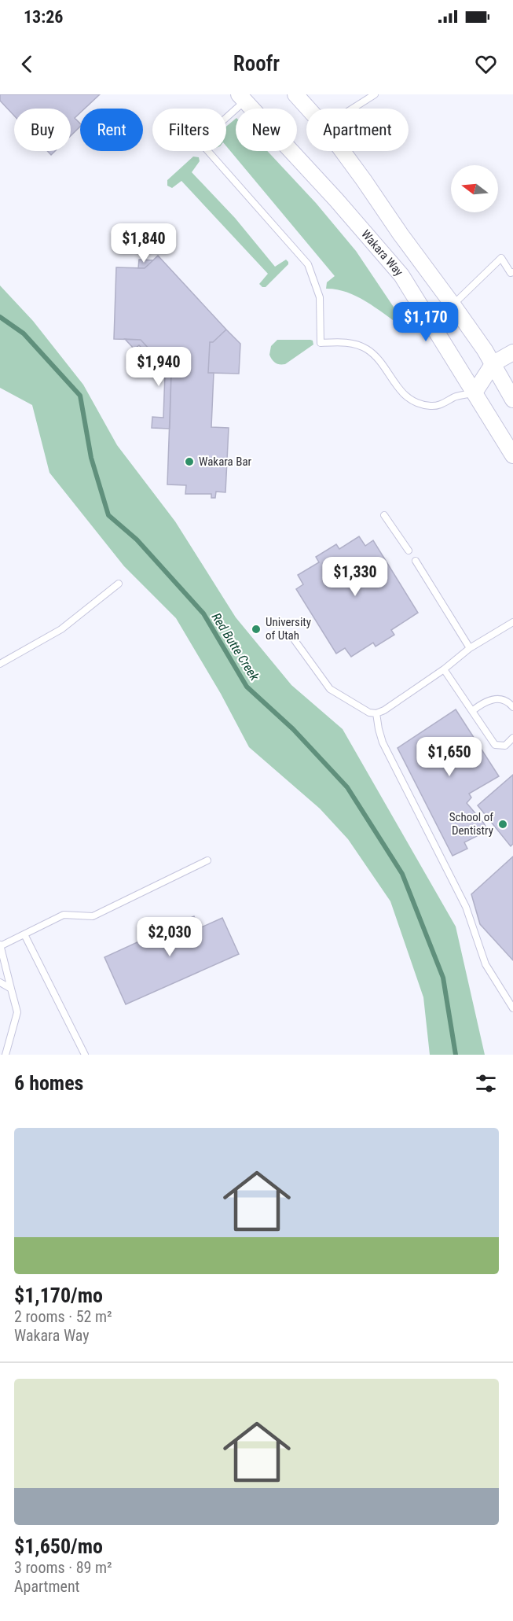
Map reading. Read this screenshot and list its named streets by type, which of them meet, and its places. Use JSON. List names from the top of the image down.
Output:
{
  "streets": {
    "street": ["Wakara Way"]
  },
  "water": ["Red Butte Creek"],
  "places": ["Wakara Bar", "University of Utah", "School of Dentistry"],
  "north": "left",
  "page": {
    "status": "13:26",
    "header": "Roofr",
    "chip": [
      "Buy",
      "Rent",
      "Filters",
      "New",
      "Apartment"
    ],
    "price": [
      "$1,840",
      "$1,170",
      "$1,940",
      "$1,330",
      "$1,650",
      "$2,030"
    ],
    "heading": "6 homes",
    "list": [
      {
        "name": "$1,170/mo",
        "note": "2 rooms · 52 m² · Wakara Way"
      },
      {
        "name": "$1,650/mo",
        "note": "3 rooms · 89 m² · Apartment"
      }
    ]
  }
}
